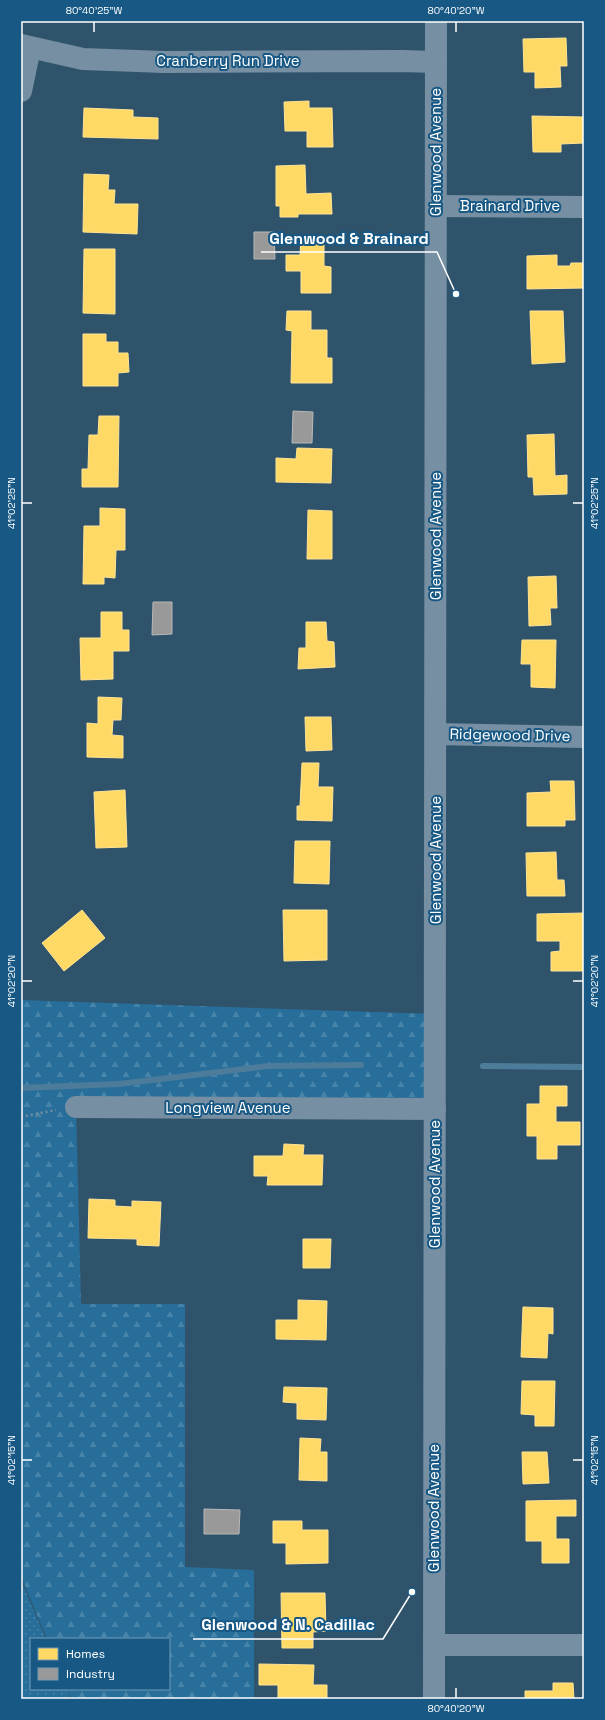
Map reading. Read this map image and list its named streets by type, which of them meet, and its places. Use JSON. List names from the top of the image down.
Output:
{
  "streets": {
    "street": [
      "Cranberry Run Drive",
      "Glenwood Avenue",
      "Brainard Drive",
      "Ridgewood Drive",
      "Longview Avenue"
    ]
  },
  "crossings": [
    ["Cranberry Run Drive", "Glenwood Avenue"],
    ["Glenwood Avenue", "Brainard Drive"],
    ["Glenwood Avenue", "Ridgewood Drive"],
    ["Glenwood Avenue", "Longview Avenue"]
  ],
  "places": ["Glenwood & Brainard", "Glenwood & N. Cadillac"],
  "legend": ["Homes", "Industry"],
  "coordinates": [
    "80°40'25\"W",
    "80°40'20\"W",
    "41°02'25\"N",
    "41°02'20\"N",
    "41°02'15\"N"
  ]
}
